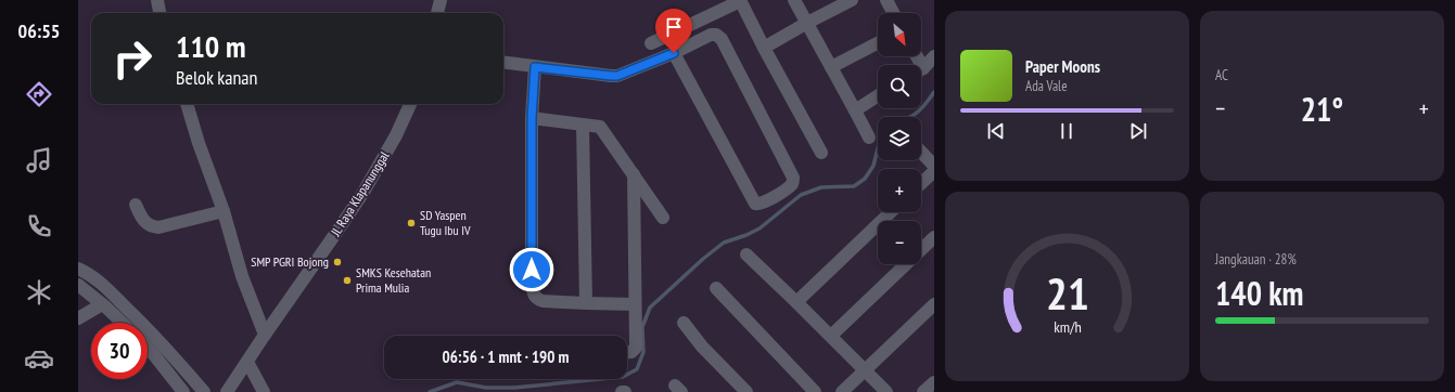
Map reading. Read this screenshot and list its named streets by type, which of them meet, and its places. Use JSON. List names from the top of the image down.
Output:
{
  "streets": {
    "street": ["Jl. Raya Klapanunggal"]
  },
  "places": ["SD Yaspen Tugu Ibu IV", "SMP PGRI Bojong", "SMKS Kesehatan Prima Mulia"],
  "north": "bottom right",
  "page": {
    "tabs": "06:55",
    "tile": [
      "AC",
      ["Jangkauan · 28%", "140 km"]
    ],
    "map_buttons": ["+", "−"],
    "turn": ["110 m", "Belok kanan"],
    "song": ["Paper Moons", "Ada Vale"],
    "heat": ["−", "21°", "+"],
    "limit": "30",
    "trip": "06:56 · 1 mnt · 190 m",
    "gauge": ["21", "km/h"]
  }
}
